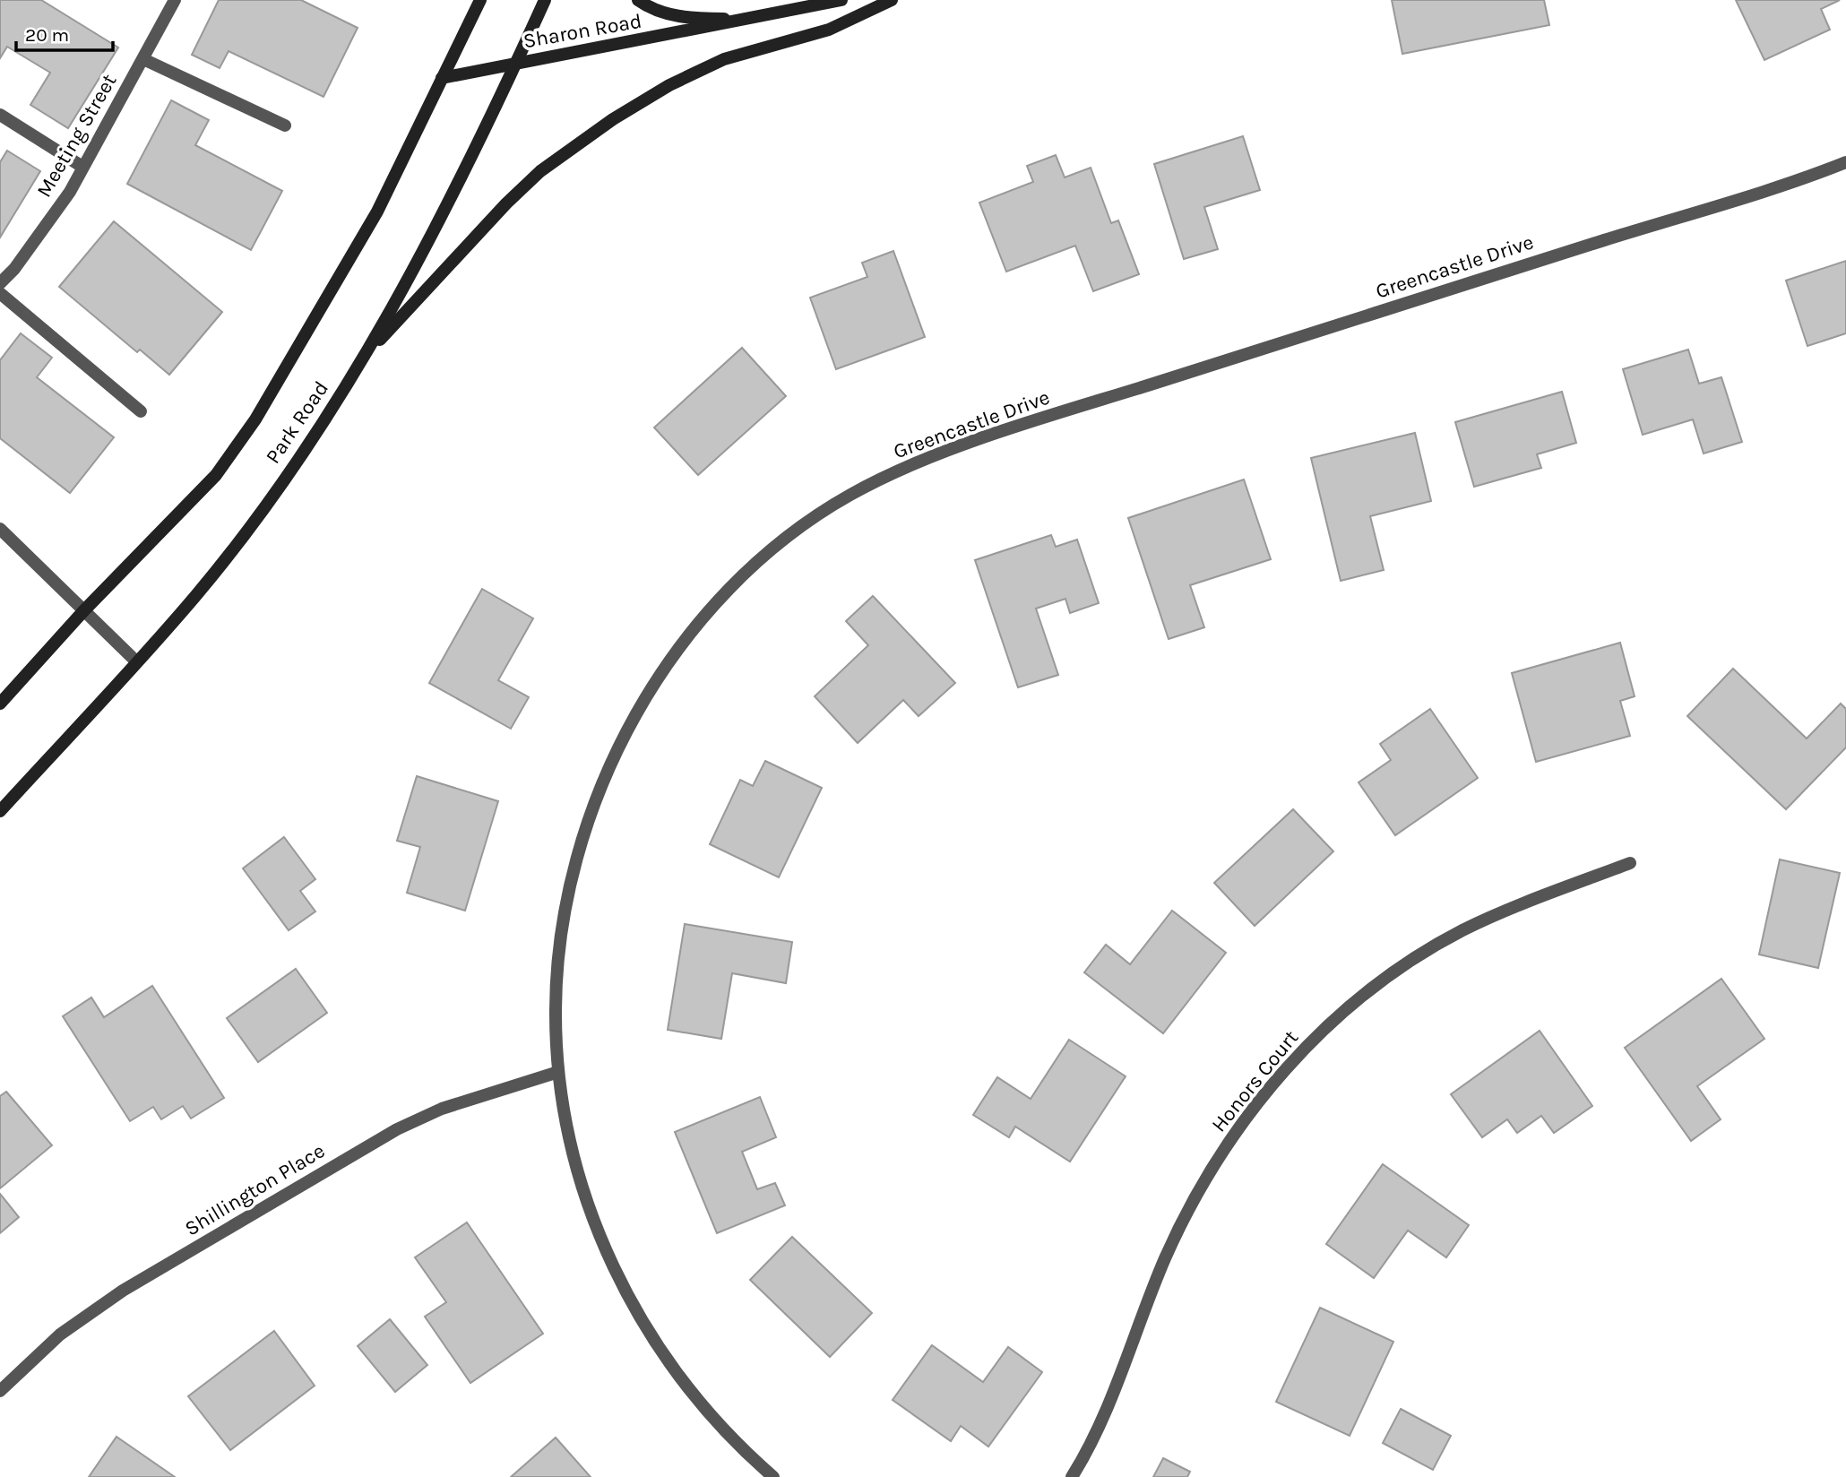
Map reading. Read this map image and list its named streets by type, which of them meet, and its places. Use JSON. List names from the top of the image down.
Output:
{
  "streets": {
    "main road": ["Sharon Road", "Park Road"],
    "street": [
      "Meeting Street",
      "Greencastle Drive",
      "Honors Court",
      "Shillington Place"
    ]
  },
  "crossings": [
    ["Sharon Road", "Park Road"],
    ["Greencastle Drive", "Shillington Place"]
  ],
  "scale_bar": "20 m"
}
